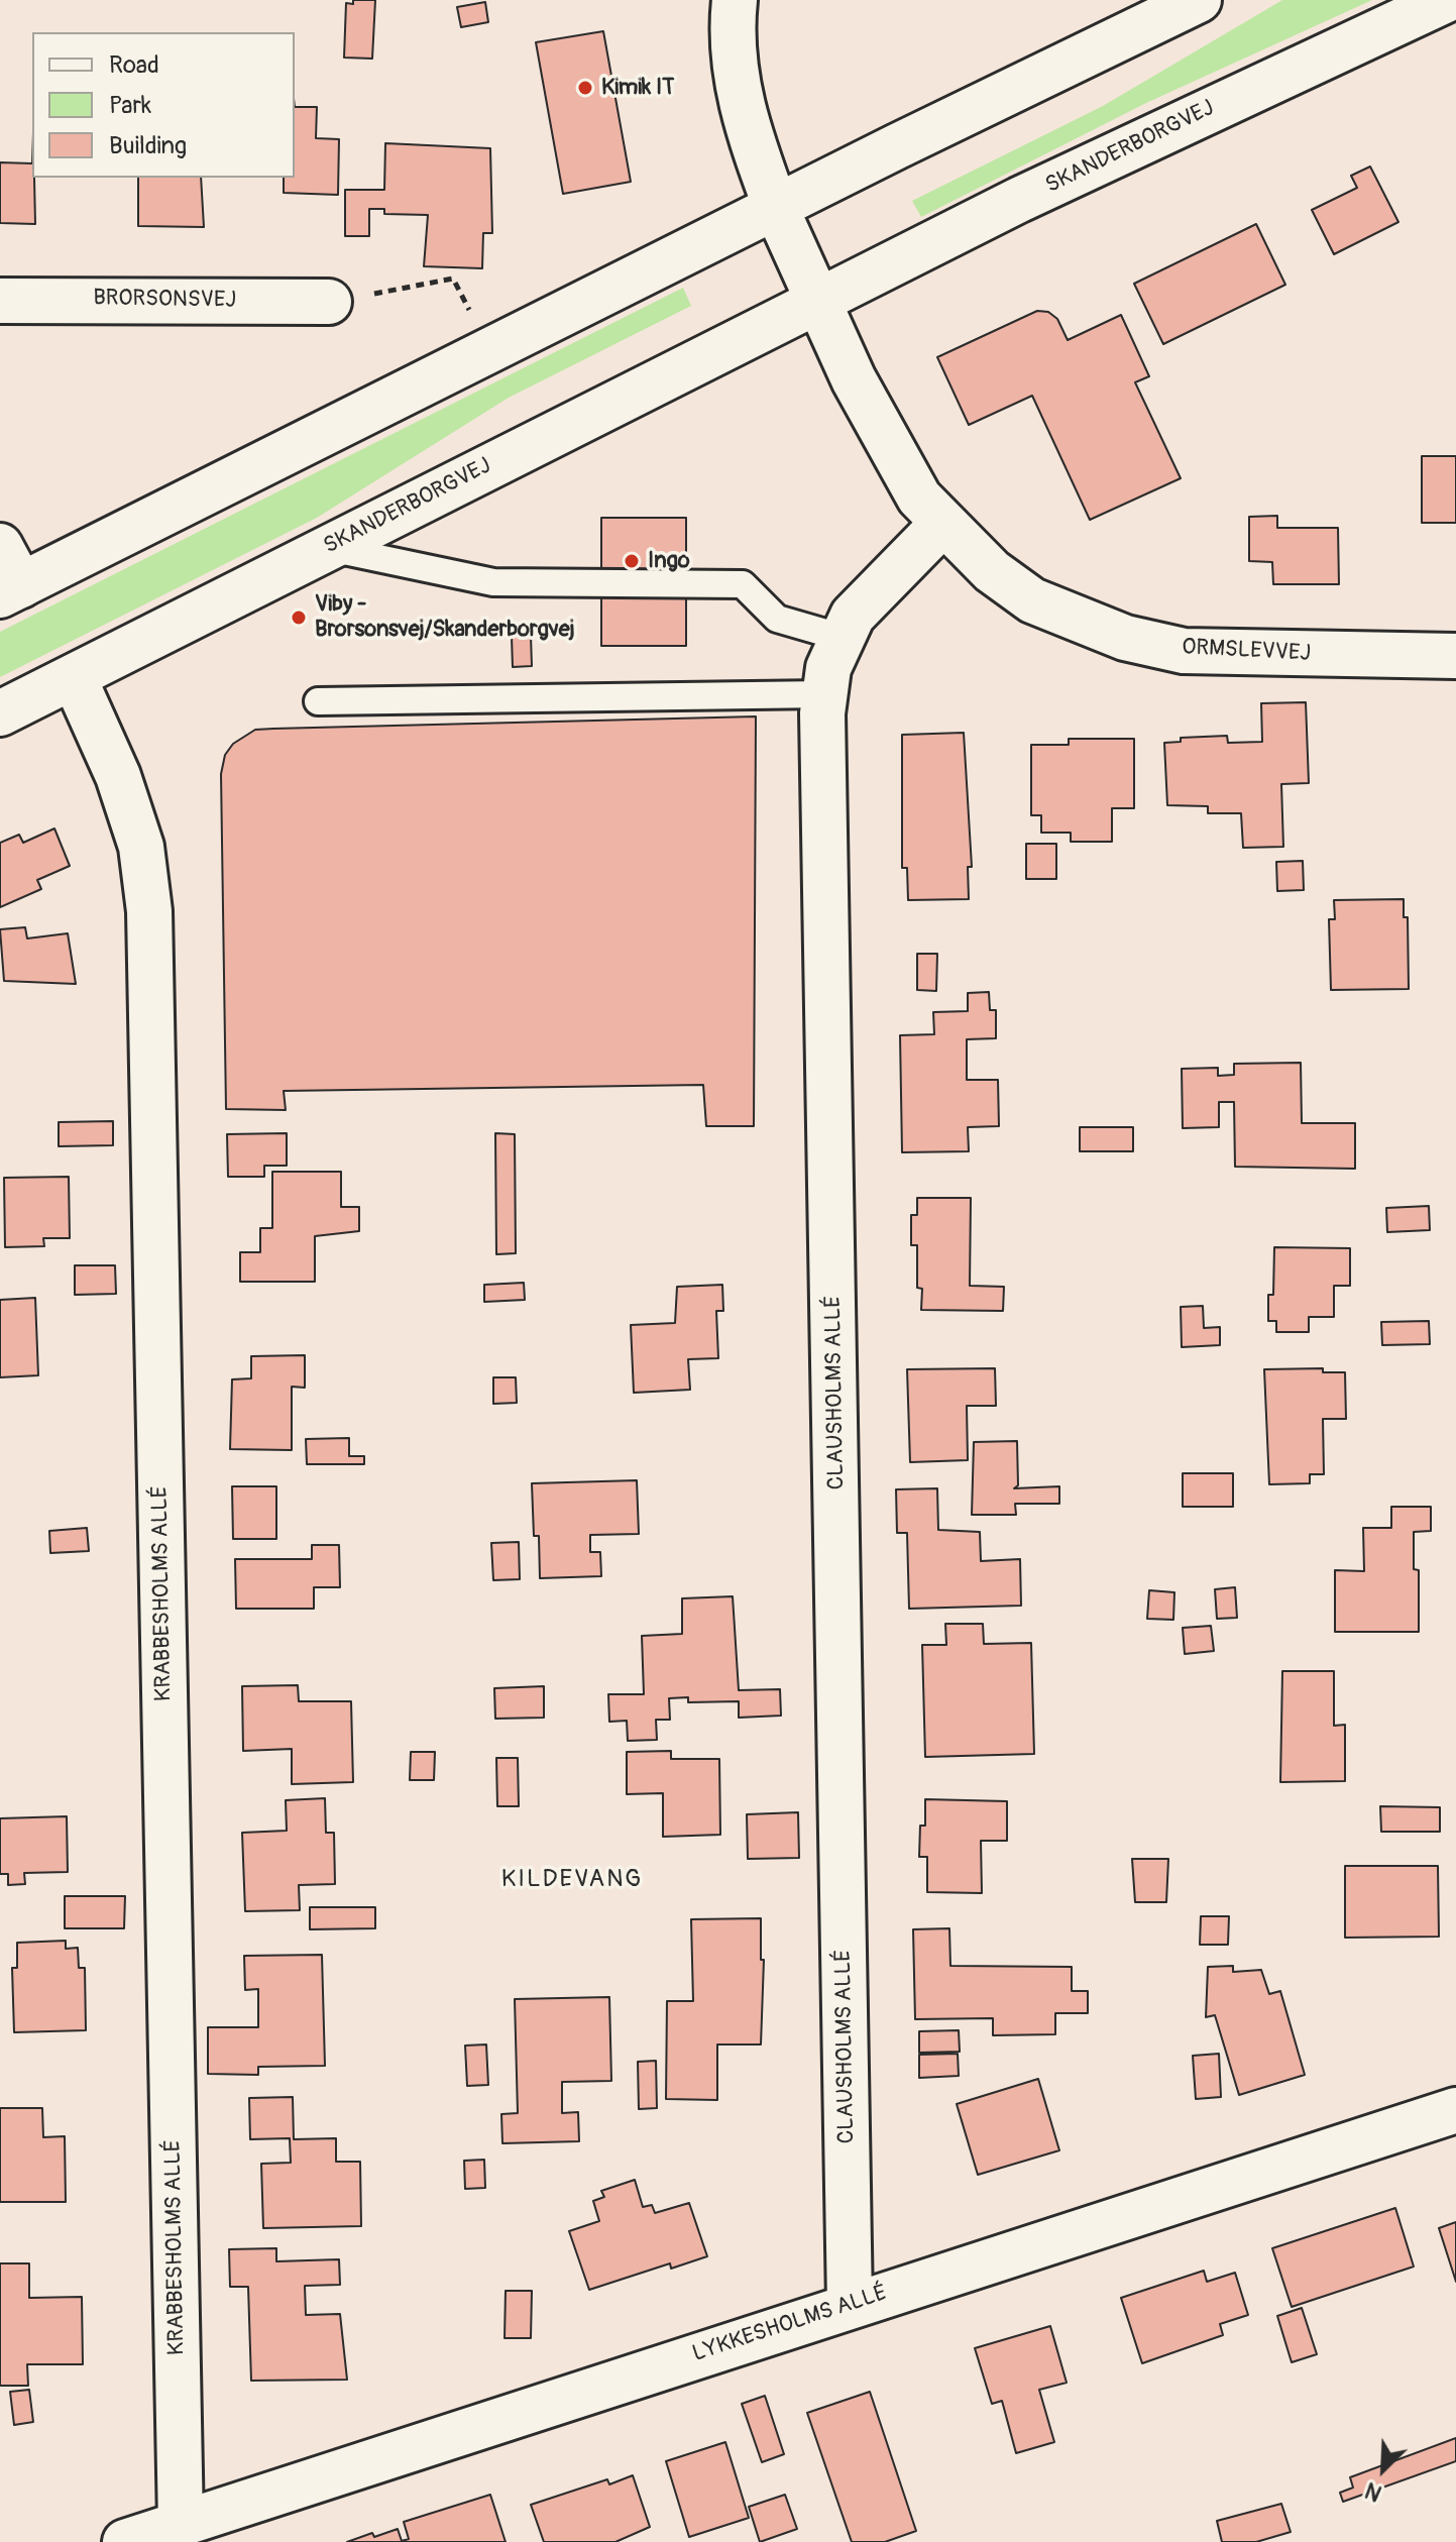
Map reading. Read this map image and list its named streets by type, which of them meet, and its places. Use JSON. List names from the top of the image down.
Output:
{
  "streets": {
    "street": [
      "SKANDERBORGVEJ",
      "BRORSONSVEJ",
      "ORMSLEVVEJ",
      "CLAUSHOLMS ALLÉ",
      "KRABBESHOLMS ALLÉ",
      "LYKKESHOLMS ALLÉ"
    ]
  },
  "crossings": [
    ["SKANDERBORGVEJ", "ORMSLEVVEJ"],
    ["SKANDERBORGVEJ", "KRABBESHOLMS ALLÉ"],
    ["ORMSLEVVEJ", "CLAUSHOLMS ALLÉ"],
    ["CLAUSHOLMS ALLÉ", "LYKKESHOLMS ALLÉ"],
    ["KRABBESHOLMS ALLÉ", "LYKKESHOLMS ALLÉ"]
  ],
  "districts": ["KILDEVANG"],
  "places": ["Kimik IT", "Ingo", "Viby - Brorsonsvej/Skanderborgvej"],
  "legend": ["Road", "Park", "Building"],
  "north": "bottom left"
}
